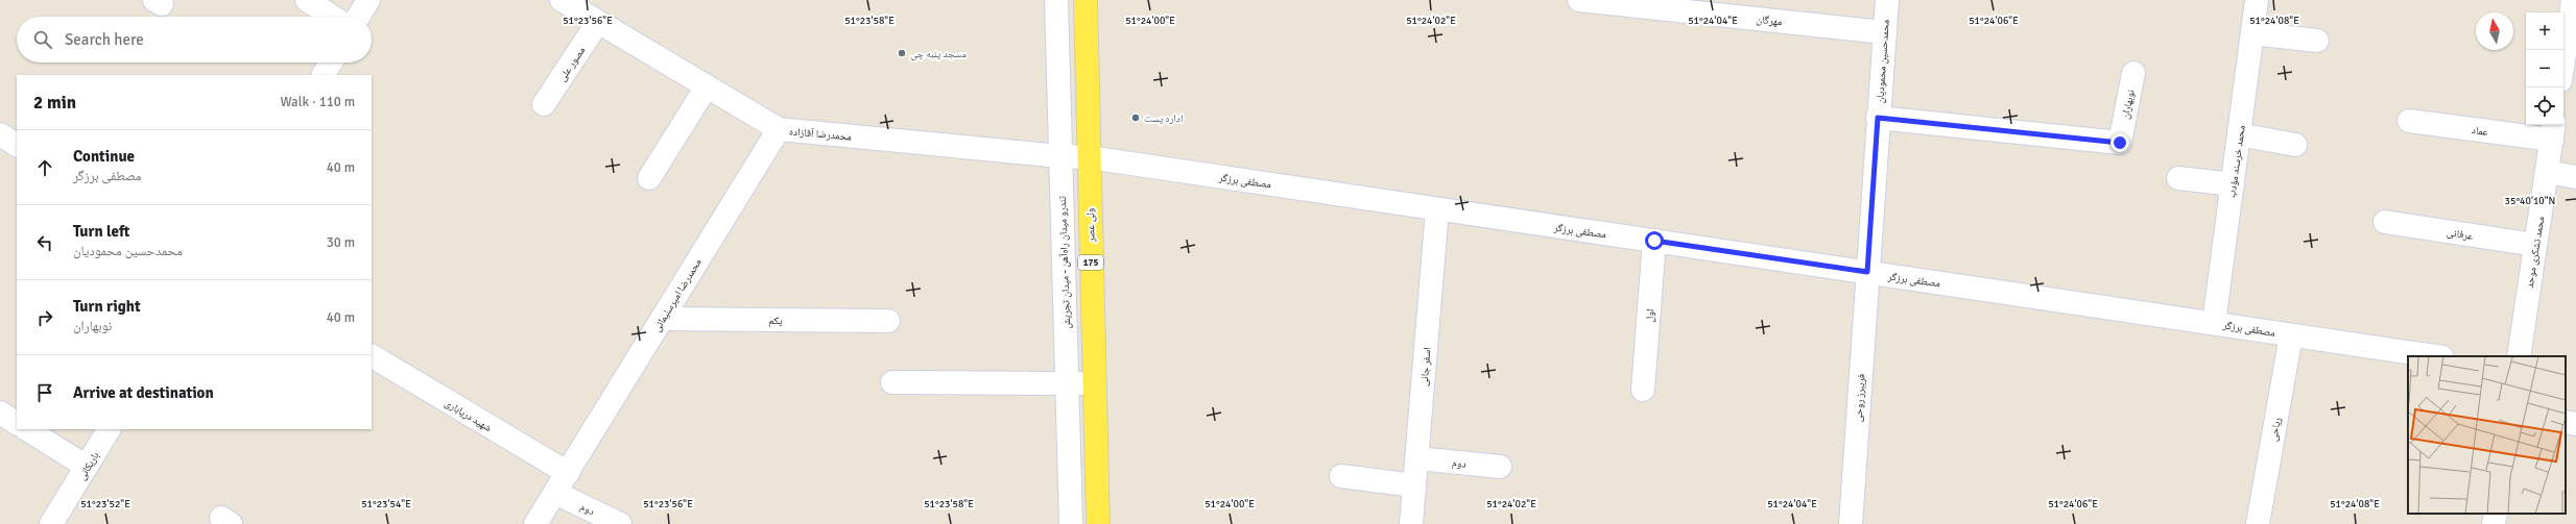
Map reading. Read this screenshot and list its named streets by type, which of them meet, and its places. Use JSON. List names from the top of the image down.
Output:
{
  "streets": {
    "main road": ["ولی عصر", "175"],
    "street": [
      "مهرگان",
      "محمدحسین محمودیان",
      "مصور علی",
      "نوبهاران",
      "عماد",
      "محمدرضا آقازاده",
      "محمد خرسند مؤدب",
      "مصطفی برزگر",
      "عرفانی",
      "محمد تشکری موحد",
      "تندرو میدان راه‌آهن - میدان تجریش",
      "محمدرضا امیرسلیمانی",
      "اول",
      "یکم",
      "اسفر جانی",
      "فریبرز روحی",
      "شهید دریاباری",
      "ریاحی",
      "دوم",
      "باریکانی"
    ]
  },
  "crossings": [
    ["مهرگان", "محمدحسین محمودیان"],
    ["محمدحسین محمودیان", "نوبهاران"],
    ["محمدحسین محمودیان", "مصطفی برزگر"],
    ["محمدحسین محمودیان", "فریبرز روحی"],
    ["مصور علی", "محمدرضا آقازاده"],
    ["عماد", "محمد تشکری موحد"],
    ["محمدرضا آقازاده", "مصطفی برزگر"],
    ["محمدرضا آقازاده", "ولی عصر"],
    ["محمدرضا آقازاده", "تندرو میدان راه‌آهن - میدان تجریش"],
    ["محمدرضا آقازاده", "محمدرضا امیرسلیمانی"],
    ["محمد خرسند مؤدب", "مصطفی برزگر"],
    ["مصطفی برزگر", "ولی عصر"],
    ["مصطفی برزگر", "اول"],
    ["مصطفی برزگر", "اسفر جانی"],
    ["مصطفی برزگر", "فریبرز روحی"],
    ["مصطفی برزگر", "ریاحی"],
    ["عرفانی", "محمد تشکری موحد"],
    ["محمدرضا امیرسلیمانی", "یکم"],
    ["محمدرضا امیرسلیمانی", "شهید دریاباری"],
    ["محمدرضا امیرسلیمانی", "دوم"],
    ["اسفر جانی", "دوم"]
  ],
  "places": ["مسجد پنبه چی", "اداره پست"],
  "north": "top",
  "page": {
    "map_buttons": ["+", "−"],
    "search": "Search here",
    "heading": ["2 min", "Walk · 110 m"],
    "list": [
      ["Continue", "مصطفی برزگر", "40 m"],
      ["Turn left", "محمدحسین محمودیان", "30 m"],
      ["Turn right", "نوبهاران", "40 m"],
      "Arrive at destination"
    ]
  },
  "coordinates": [
    "51°23'56\"E",
    "51°23'58\"E",
    "51°24'00\"E",
    "51°24'02\"E",
    "51°24'04\"E",
    "51°24'06\"E",
    "51°24'08\"E",
    "35°40'10\"N",
    "51°23'52\"E",
    "51°23'54\"E"
  ]
}
